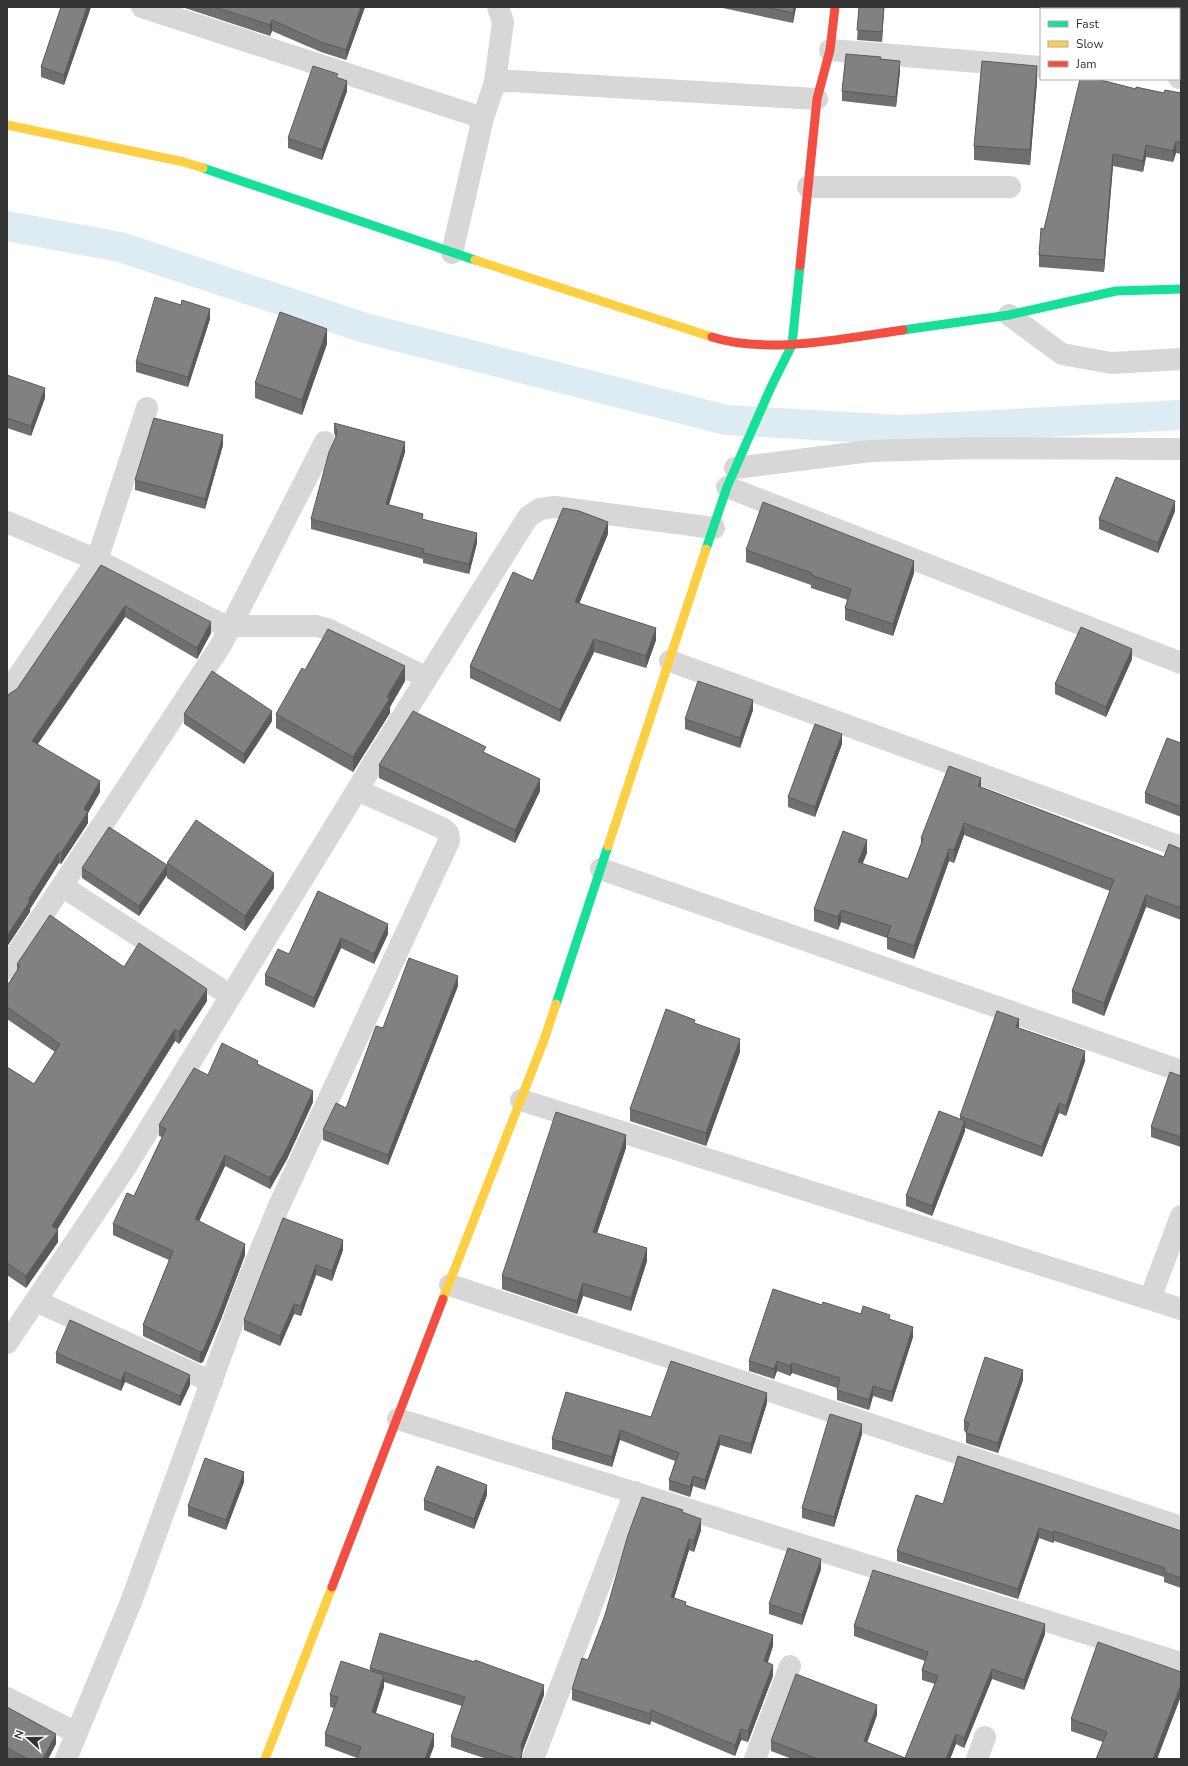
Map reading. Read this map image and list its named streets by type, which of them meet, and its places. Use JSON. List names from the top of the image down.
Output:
{
  "legend": ["Fast", "Slow", "Jam"],
  "north": "left"
}
